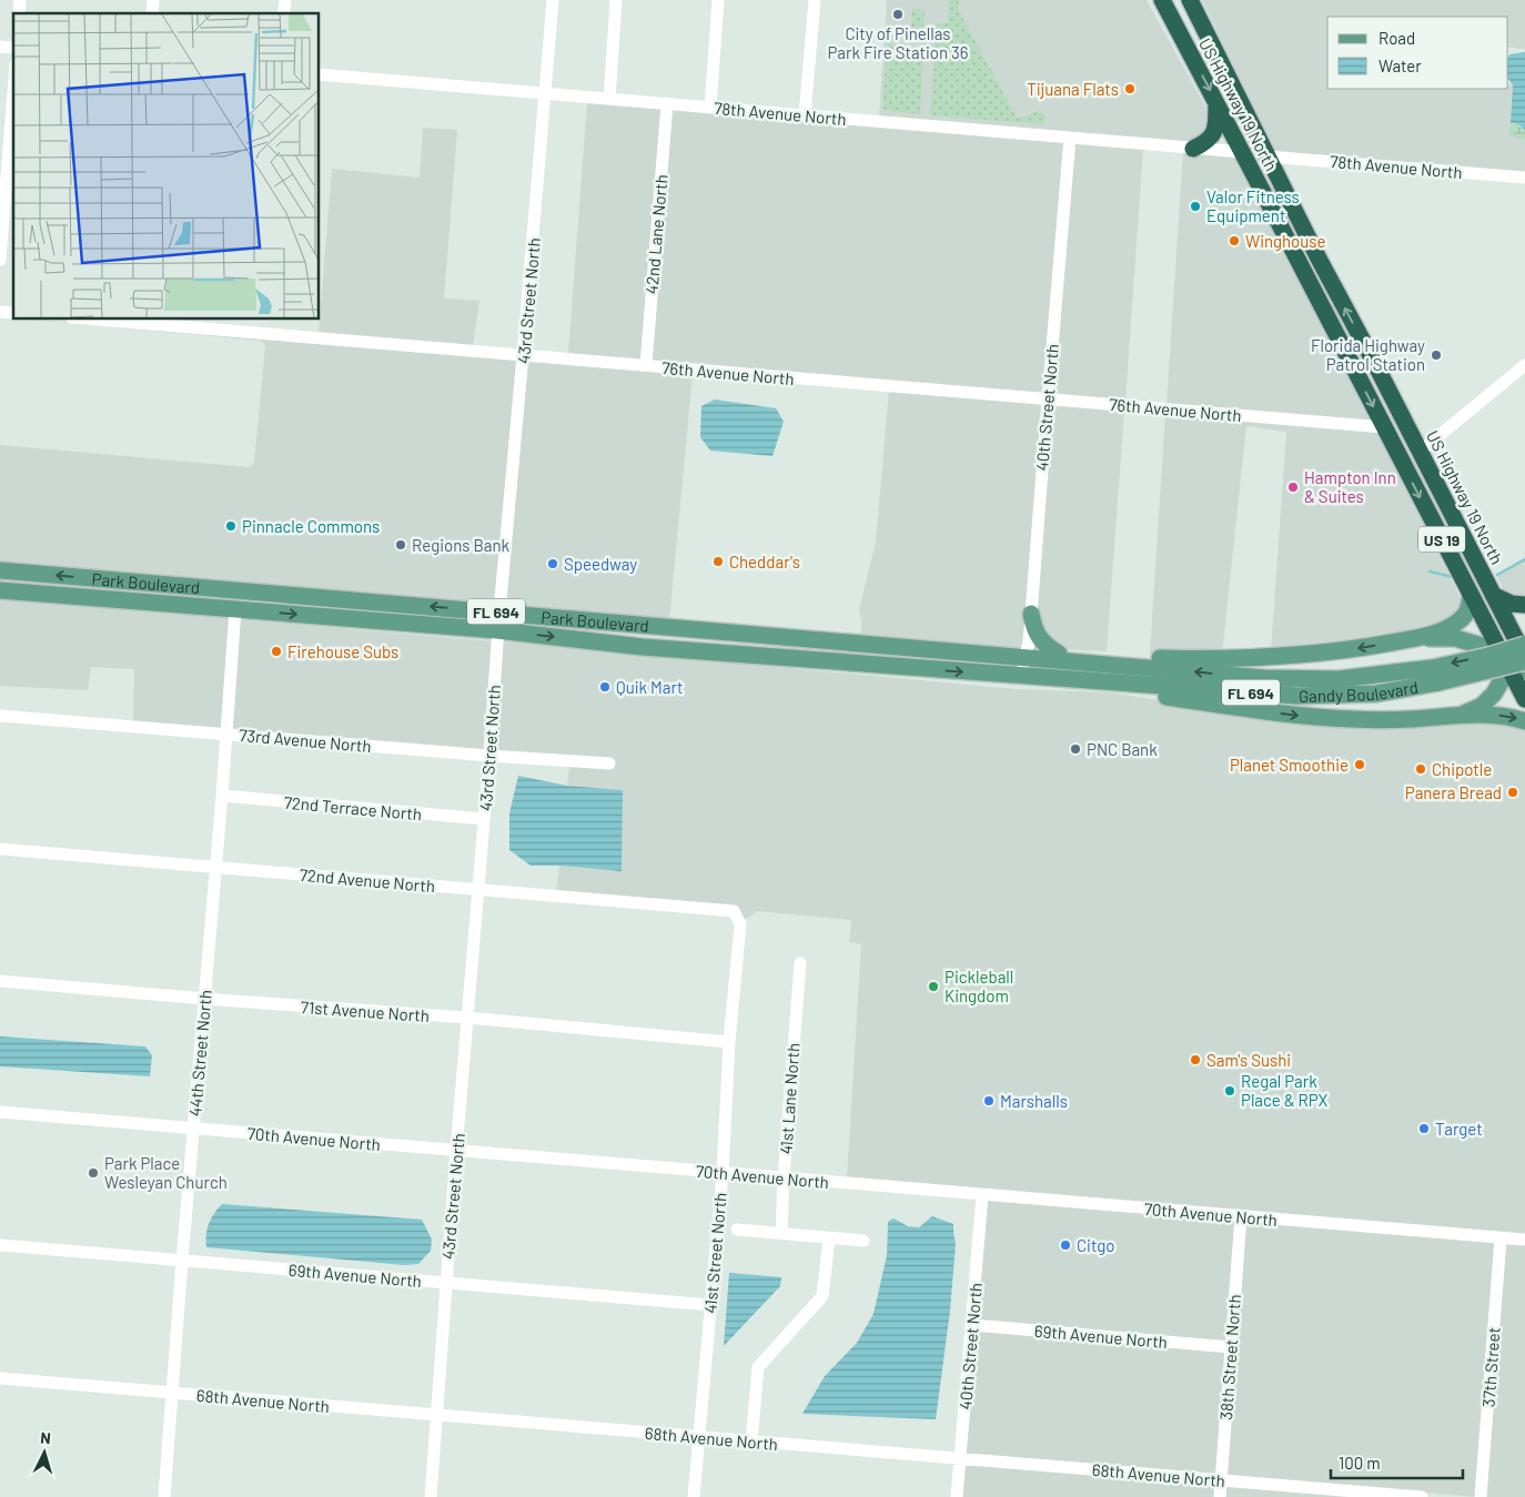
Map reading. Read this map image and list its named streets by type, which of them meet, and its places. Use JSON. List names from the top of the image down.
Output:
{
  "streets": {
    "highway": ["US Highway 19 North", "US 19"],
    "main road": ["Park Boulevard", "FL 694", "Gandy Boulevard"],
    "street": [
      "78th Avenue North",
      "42nd Lane North",
      "43rd Street North",
      "76th Avenue North",
      "40th Street North",
      "73rd Avenue North",
      "72nd Terrace North",
      "72nd Avenue North",
      "71st Avenue North",
      "44th Street North",
      "41st Lane North",
      "70th Avenue North",
      "41st Street North",
      "69th Avenue North",
      "38th Street North",
      "37th Street",
      "68th Avenue North"
    ]
  },
  "crossings": [
    ["US Highway 19 North", "78th Avenue North"],
    ["US Highway 19 North", "76th Avenue North"],
    ["US Highway 19 North", "Gandy Boulevard"],
    ["78th Avenue North", "42nd Lane North"],
    ["78th Avenue North", "43rd Street North"],
    ["78th Avenue North", "40th Street North"],
    ["42nd Lane North", "76th Avenue North"],
    ["43rd Street North", "76th Avenue North"],
    ["43rd Street North", "Park Boulevard"],
    ["43rd Street North", "73rd Avenue North"],
    ["43rd Street North", "72nd Terrace North"],
    ["43rd Street North", "72nd Avenue North"],
    ["43rd Street North", "71st Avenue North"],
    ["43rd Street North", "70th Avenue North"],
    ["43rd Street North", "69th Avenue North"],
    ["43rd Street North", "68th Avenue North"],
    ["76th Avenue North", "40th Street North"],
    ["40th Street North", "Park Boulevard"],
    ["40th Street North", "Gandy Boulevard"],
    ["40th Street North", "70th Avenue North"],
    ["40th Street North", "69th Avenue North"],
    ["40th Street North", "68th Avenue North"],
    ["Park Boulevard", "Gandy Boulevard"],
    ["Park Boulevard", "44th Street North"],
    ["73rd Avenue North", "44th Street North"],
    ["72nd Terrace North", "44th Street North"],
    ["72nd Avenue North", "44th Street North"],
    ["72nd Avenue North", "41st Street North"],
    ["71st Avenue North", "44th Street North"],
    ["71st Avenue North", "41st Street North"],
    ["44th Street North", "70th Avenue North"],
    ["44th Street North", "69th Avenue North"],
    ["44th Street North", "68th Avenue North"],
    ["41st Lane North", "70th Avenue North"],
    ["70th Avenue North", "41st Street North"],
    ["70th Avenue North", "38th Street North"],
    ["70th Avenue North", "37th Street"],
    ["41st Street North", "69th Avenue North"],
    ["41st Street North", "68th Avenue North"],
    ["69th Avenue North", "38th Street North"],
    ["38th Street North", "68th Avenue North"]
  ],
  "places": [
    "City of Pinellas Park Fire Station 36",
    "Tijuana Flats",
    "Valor Fitness Equipment",
    "Winghouse",
    "Florida Highway Patrol Station",
    "Hampton Inn & Suites",
    "Pinnacle Commons",
    "Regions Bank",
    "Cheddar's",
    "Speedway",
    "Firehouse Subs",
    "Quik Mart",
    "PNC Bank",
    "Planet Smoothie",
    "Chipotle",
    "Panera Bread",
    "Pickleball Kingdom",
    "Sam's Sushi",
    "Regal Park Place & RPX",
    "Marshalls",
    "Target",
    "Park Place Wesleyan Church",
    "Citgo"
  ],
  "legend": ["Road", "Water"],
  "scale_bar": "100 m",
  "north": "top"
}
